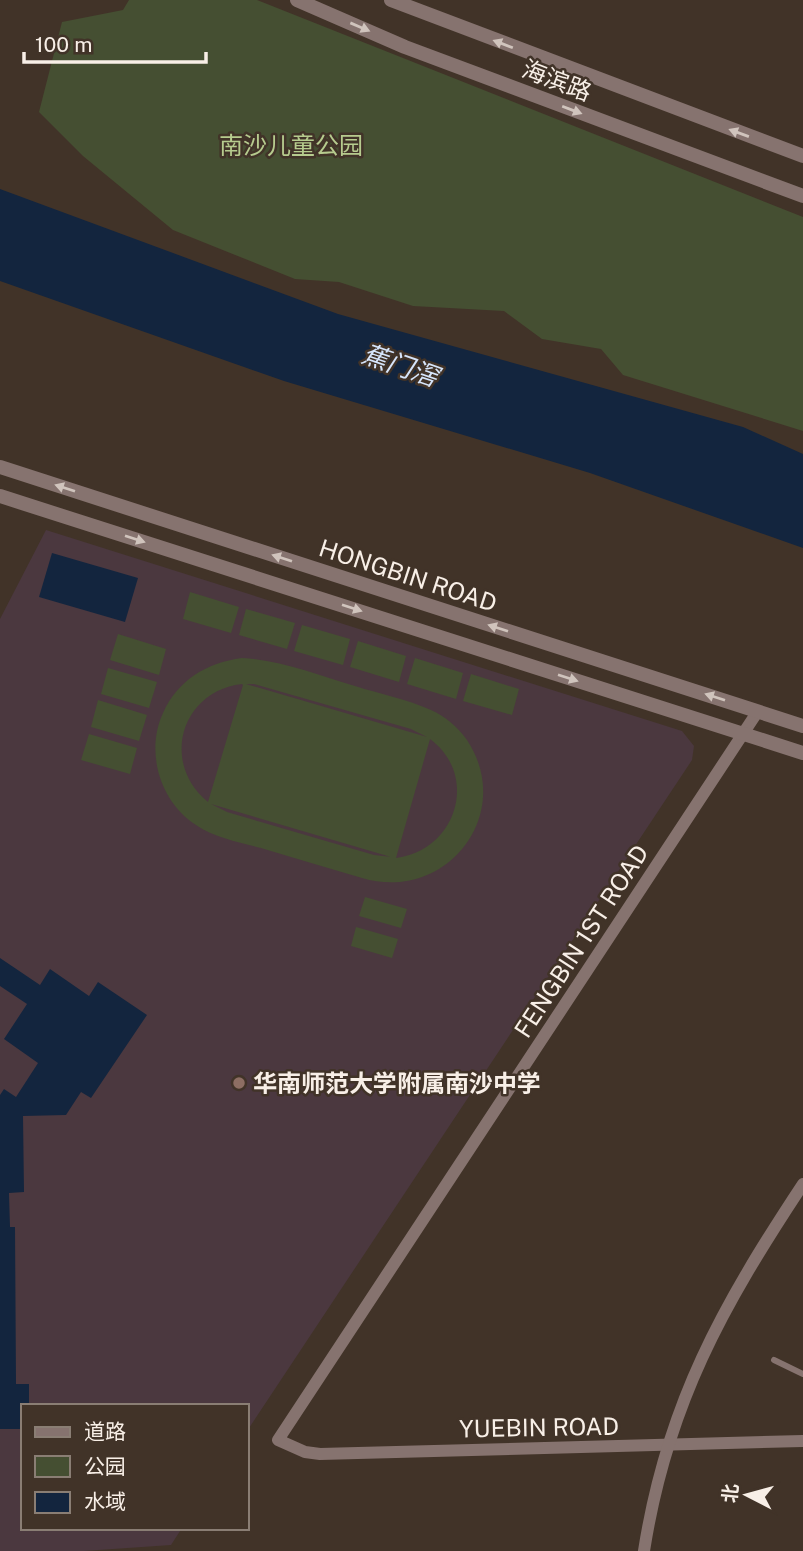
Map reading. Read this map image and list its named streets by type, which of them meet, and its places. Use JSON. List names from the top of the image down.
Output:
{
  "streets": {
    "street": [
      "海滨路",
      "HONGBIN ROAD",
      "FENGBIN 1ST ROAD",
      "YUEBIN ROAD"
    ]
  },
  "crossings": [
    ["HONGBIN ROAD", "FENGBIN 1ST ROAD"],
    ["FENGBIN 1ST ROAD", "YUEBIN ROAD"]
  ],
  "water": ["蕉门滘"],
  "parks": ["南沙儿童公园"],
  "places": ["华南师范大学附属南沙中学"],
  "legend": ["道路", "公园", "水域"],
  "scale_bar": "100 m",
  "north": "left"
}
